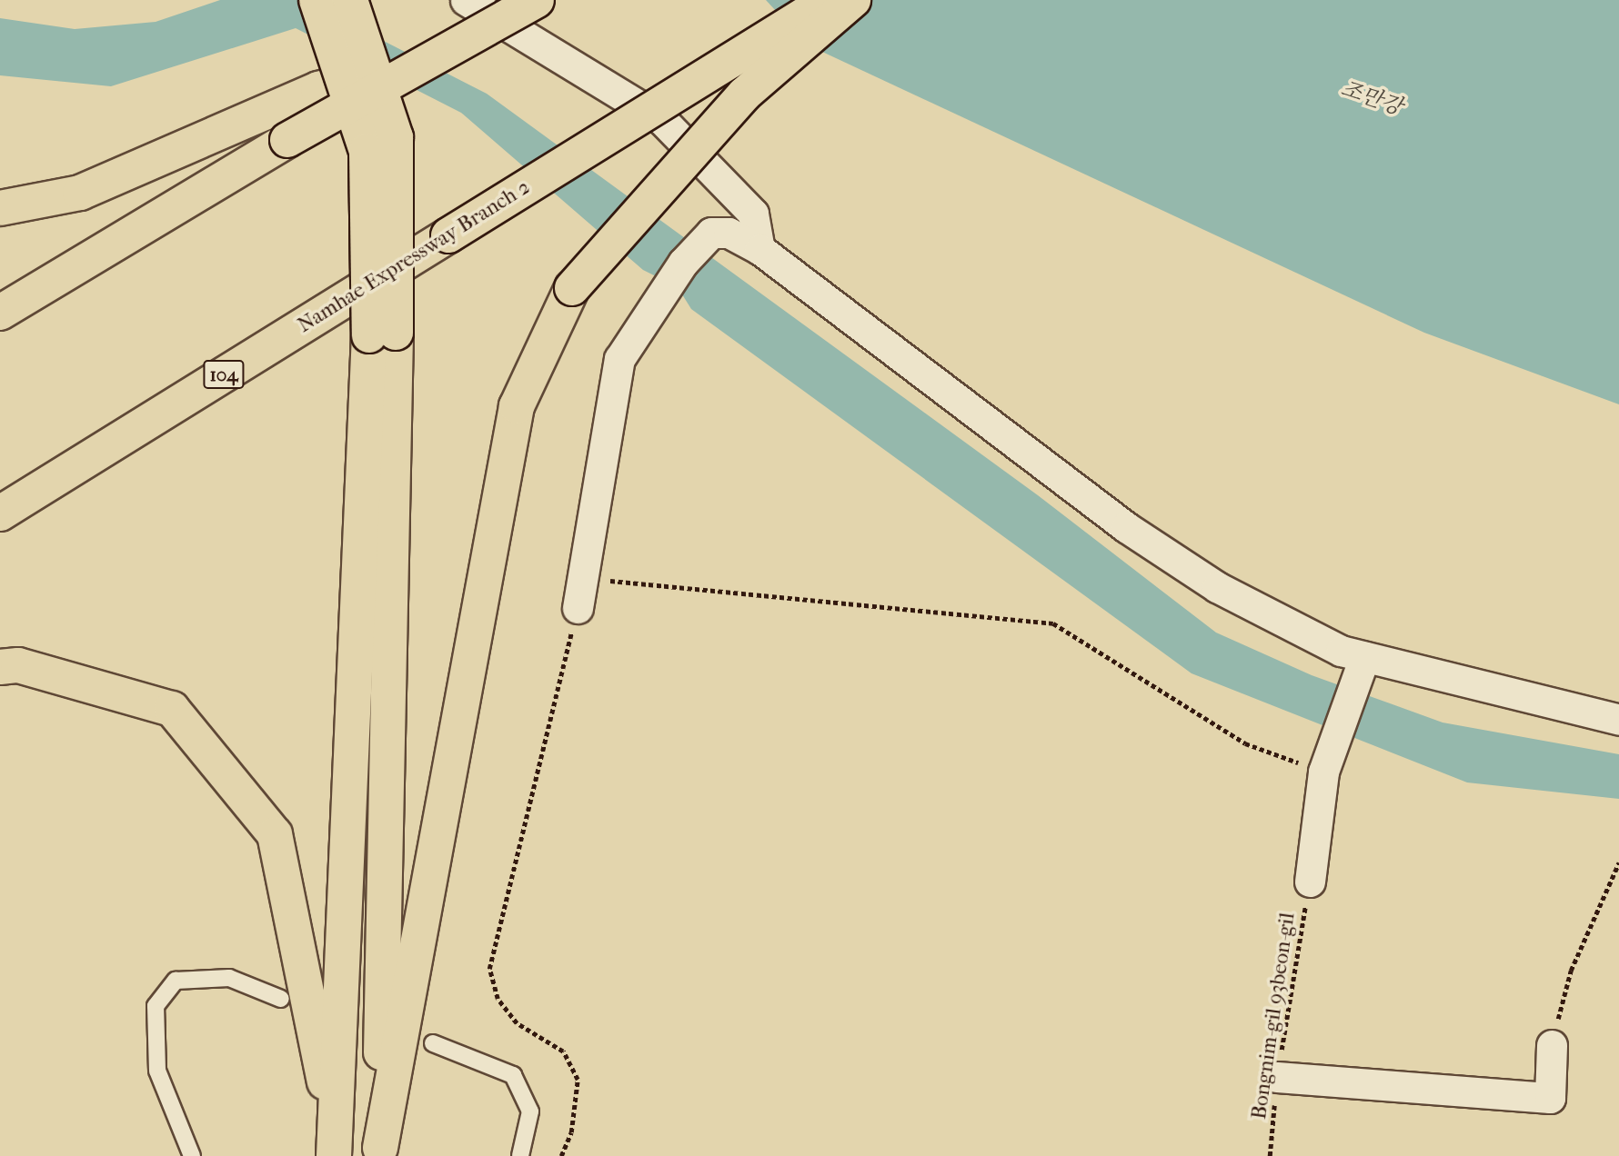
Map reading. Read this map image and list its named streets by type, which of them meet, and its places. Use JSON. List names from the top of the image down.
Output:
{
  "streets": {
    "highway": ["Namhae Expressway Branch 2", "104"],
    "path": ["Bongnim-gil 93beon-gil"]
  },
  "water": ["조만강"]
}
